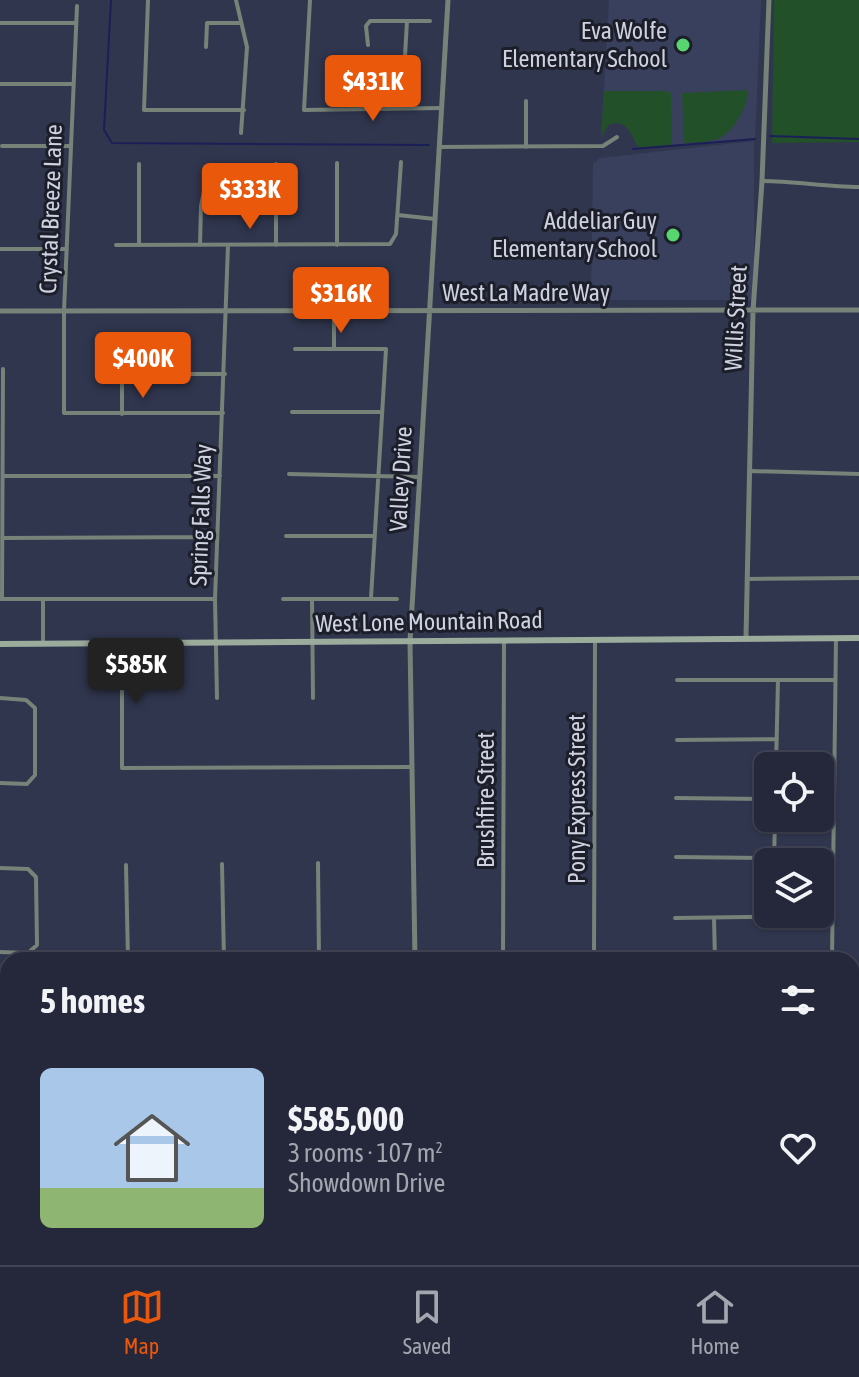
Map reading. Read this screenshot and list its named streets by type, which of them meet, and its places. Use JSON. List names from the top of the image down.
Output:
{
  "streets": {
    "main road": ["West Lone Mountain Road"],
    "street": [
      "Crystal Breeze Lane",
      "West La Madre Way",
      "Willis Street",
      "Valley Drive",
      "Spring Falls Way",
      "Pony Express Street",
      "Brushfire Street"
    ]
  },
  "crossings": [
    ["Crystal Breeze Lane", "West La Madre Way"],
    ["West La Madre Way", "Willis Street"],
    ["West La Madre Way", "Valley Drive"],
    ["West La Madre Way", "Spring Falls Way"],
    ["Willis Street", "West Lone Mountain Road"],
    ["Valley Drive", "West Lone Mountain Road"],
    ["Spring Falls Way", "West Lone Mountain Road"],
    ["West Lone Mountain Road", "Pony Express Street"],
    ["West Lone Mountain Road", "Brushfire Street"]
  ],
  "places": ["Eva Wolfe Elementary School", "Addeliar Guy Elementary School"],
  "page": {
    "price": [
      "$431K",
      "$333K",
      "$316K",
      "$400K",
      "$585K"
    ],
    "heading": "5 homes",
    "list": [
      {
        "name": "$585,000",
        "note": "3 rooms · 107 m² · Showdown Drive"
      }
    ],
    "tabs": ["Map", "Saved", "Home"]
  }
}
